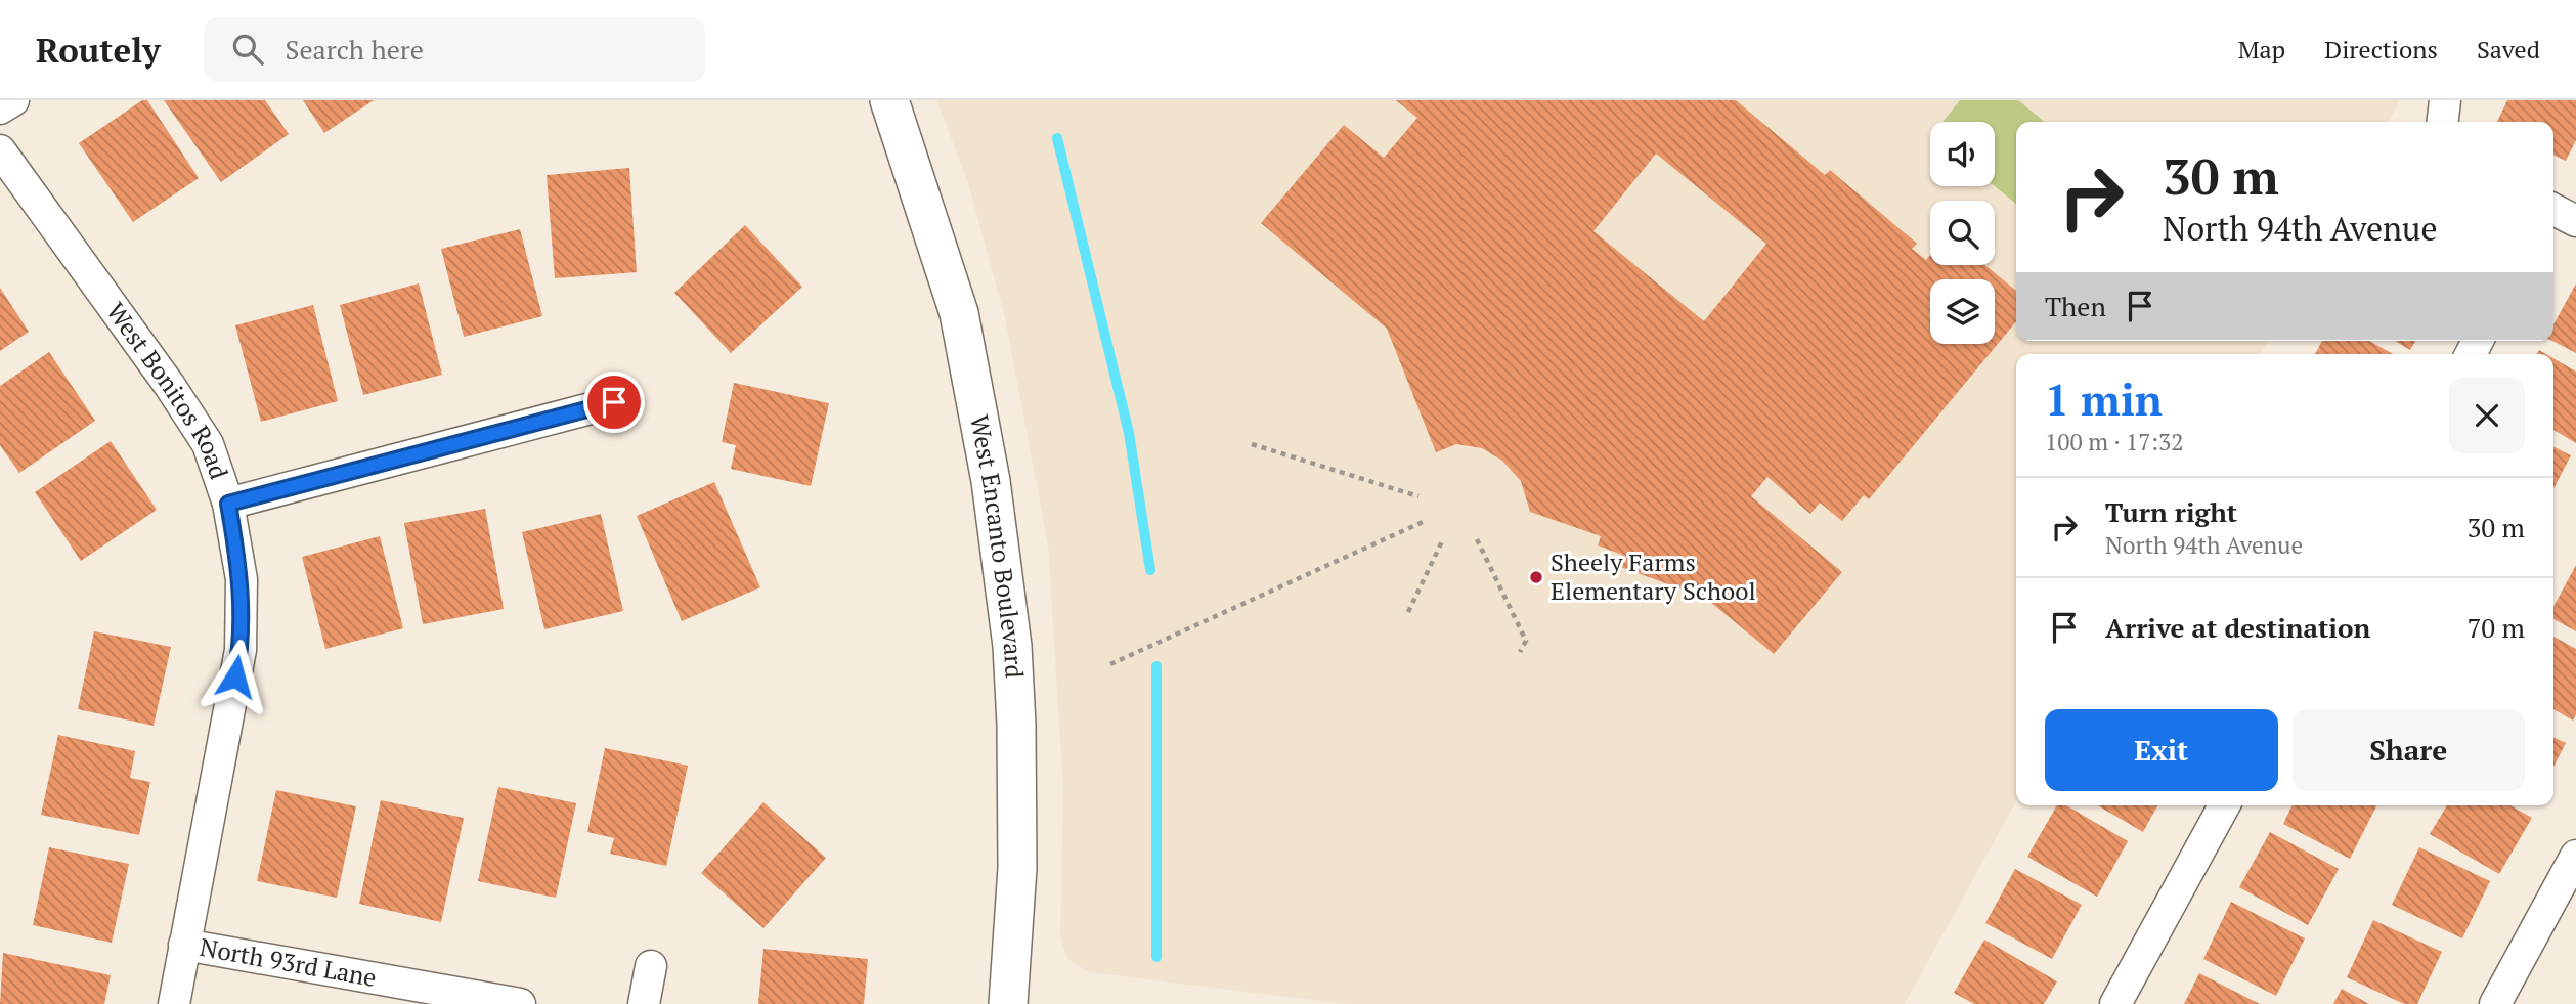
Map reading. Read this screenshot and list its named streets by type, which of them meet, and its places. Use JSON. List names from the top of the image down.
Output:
{
  "streets": {
    "street": ["West Bonitos Road", "West Encanto Boulevard", "North 93rd Lane"]
  },
  "crossings": [
    ["West Bonitos Road", "North 93rd Lane"]
  ],
  "places": ["Sheely Farms Elementary School"],
  "page": {
    "header": "Routely",
    "search": "Search here",
    "nav": ["Map", "Directions", "Saved"],
    "turn": ["30 m", "North 94th Avenue"],
    "then": "Then",
    "heading": ["1 min", "100 m · 17:32"],
    "list": [
      {
        "name": "Turn right",
        "note": "North 94th Avenue",
        "value": "30 m"
      },
      {
        "name": "Arrive at destination",
        "value": "70 m"
      }
    ],
    "buttons": ["Exit", "Share"]
  }
}
